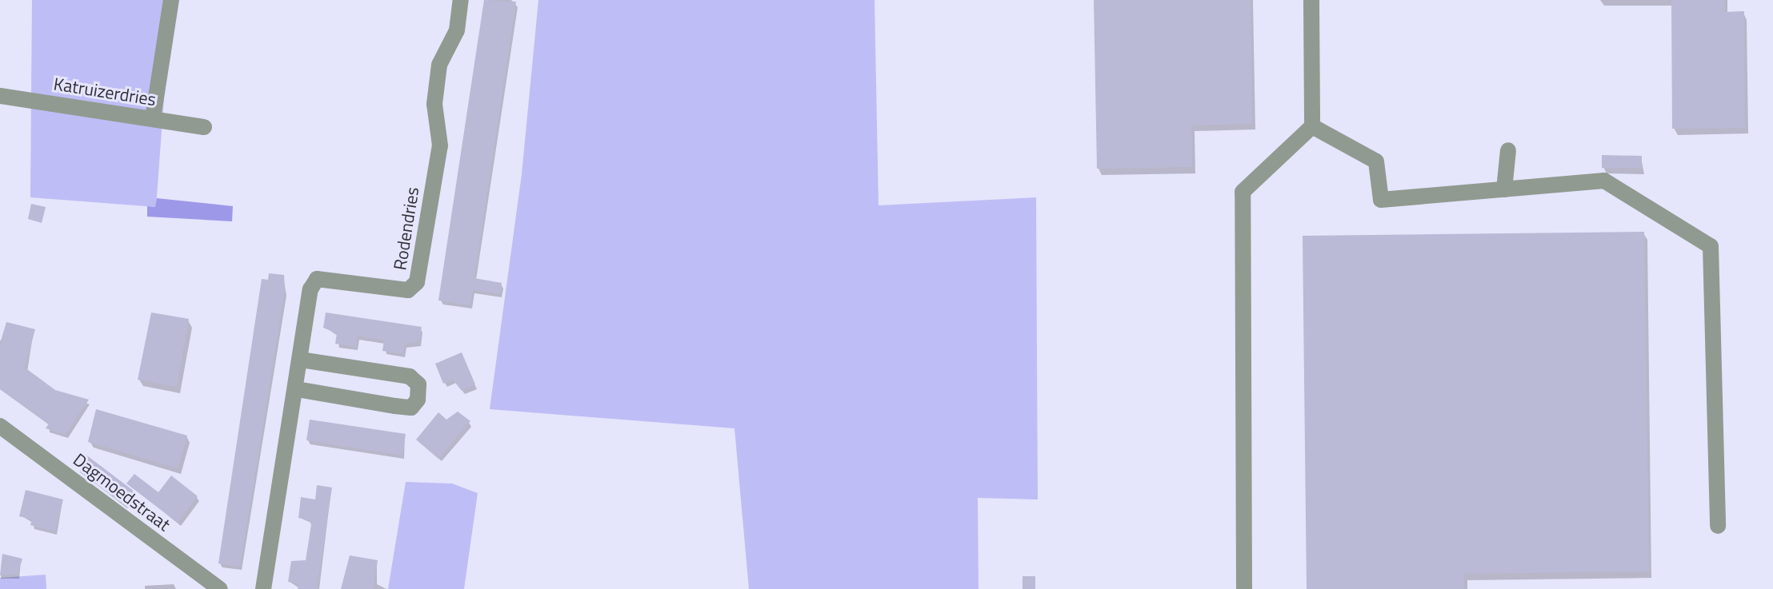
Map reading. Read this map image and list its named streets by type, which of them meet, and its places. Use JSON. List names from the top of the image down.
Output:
{
  "streets": {
    "street": ["Katruizerdries", "Rodendries", "Dagmoedstraat"]
  }
}
